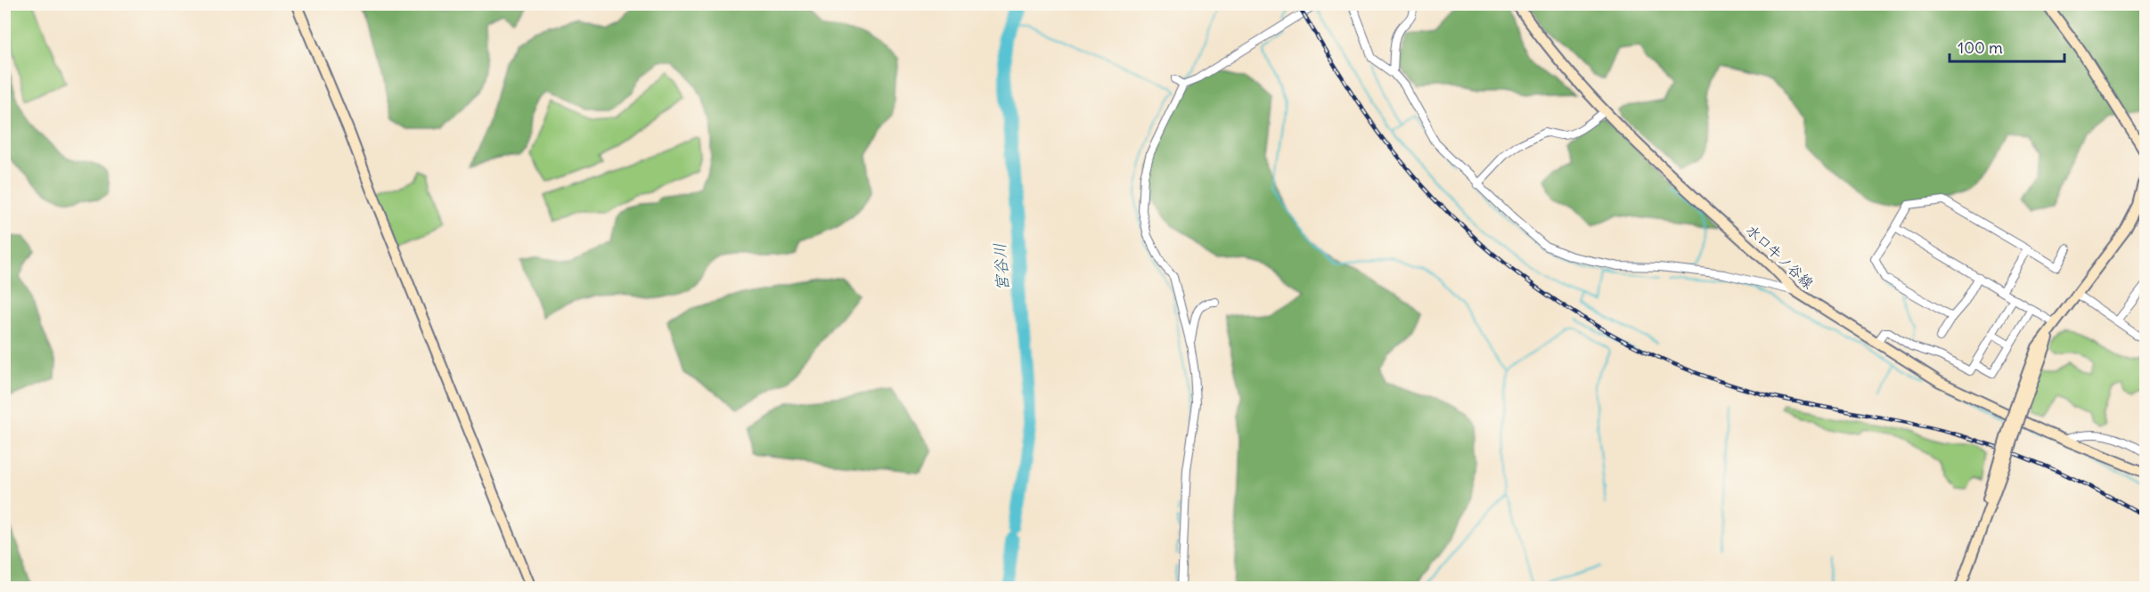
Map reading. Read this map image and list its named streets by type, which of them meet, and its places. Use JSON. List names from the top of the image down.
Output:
{
  "streets": {
    "street": ["水口牛ノ谷線"]
  },
  "water": ["宮谷川"],
  "scale_bar": "100 m"
}
